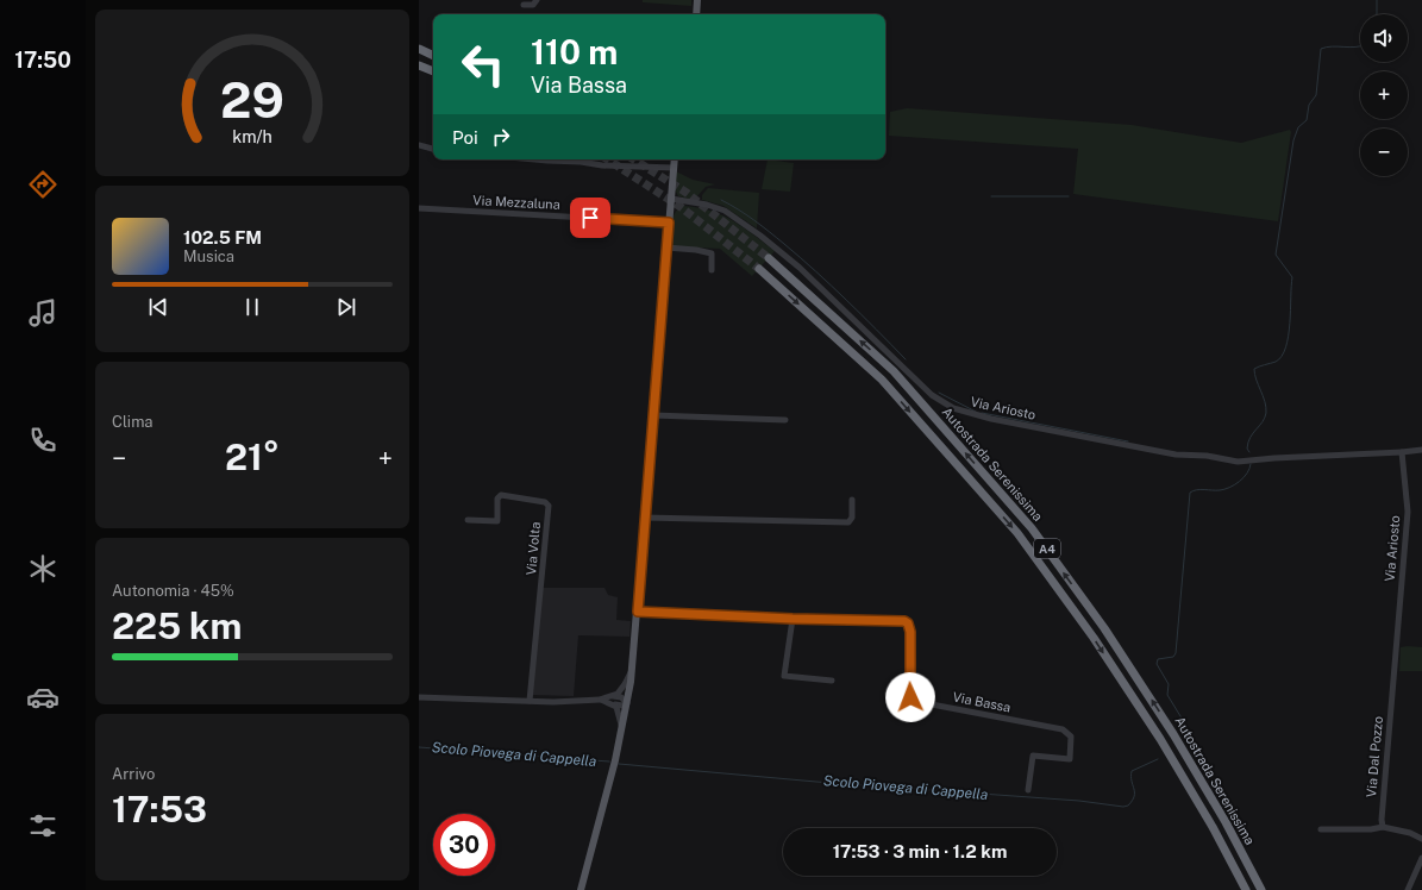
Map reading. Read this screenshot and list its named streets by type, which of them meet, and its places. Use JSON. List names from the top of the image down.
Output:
{
  "streets": {
    "highway": ["Autostrada Serenissima", "A4"],
    "street": [
      "Via Mezzaluna",
      "Via Ariosto",
      "Via Volta",
      "Via Bassa",
      "Via Dal Pozzo"
    ]
  },
  "crossings": [
    ["Via Ariosto", "Via Dal Pozzo"]
  ],
  "water": ["Scolo Piovega di Cappella"],
  "page": {
    "tabs": "17:50",
    "map_buttons": ["+", "−"],
    "turn": ["110 m", "Via Bassa"],
    "then": "Poi",
    "song": ["102.5 FM", "Musica"],
    "tile": [
      "Clima",
      ["Autonomia · 45%", "225 km"],
      ["Arrivo", "17:53"]
    ],
    "heat": ["−", "21°", "+"],
    "limit": "30",
    "trip": "17:53 · 3 min · 1.2 km",
    "gauge": ["29", "km/h"]
  }
}
